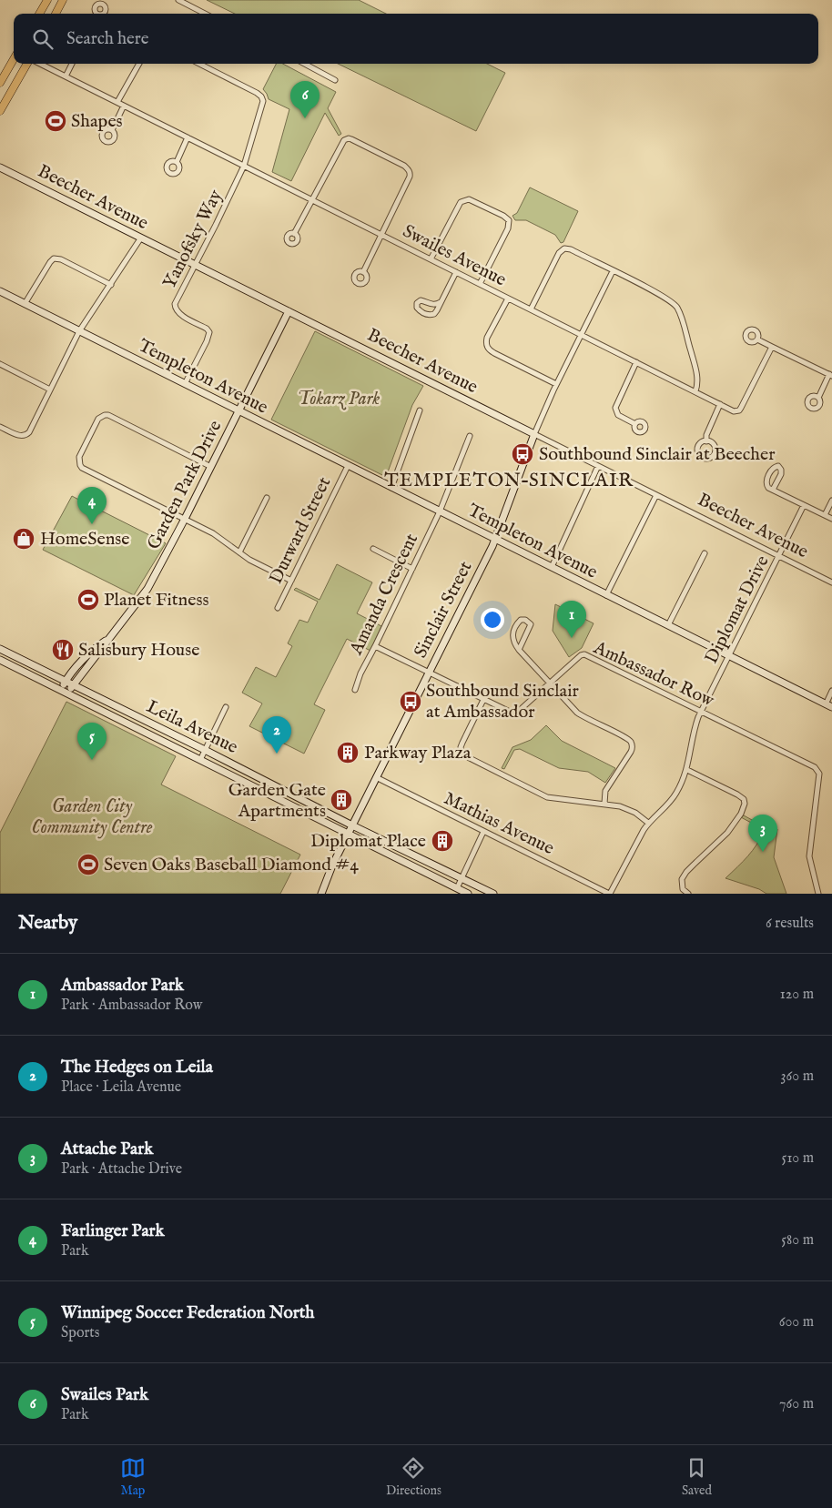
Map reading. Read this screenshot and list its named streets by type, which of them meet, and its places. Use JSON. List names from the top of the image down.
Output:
{
  "streets": {
    "street": [
      "Beecher Avenue",
      "Yanofsky Way",
      "Swailes Avenue",
      "Templeton Avenue",
      "Garden Park Drive",
      "Durward Street",
      "Amanda Crescent",
      "Sinclair Street",
      "Diplomat Drive",
      "Ambassador Row",
      "Leila Avenue",
      "Mathias Avenue"
    ]
  },
  "crossings": [
    ["Beecher Avenue", "Yanofsky Way"],
    ["Beecher Avenue", "Garden Park Drive"],
    ["Beecher Avenue", "Sinclair Street"],
    ["Beecher Avenue", "Diplomat Drive"],
    ["Yanofsky Way", "Swailes Avenue"],
    ["Yanofsky Way", "Templeton Avenue"],
    ["Swailes Avenue", "Sinclair Street"],
    ["Templeton Avenue", "Garden Park Drive"],
    ["Templeton Avenue", "Durward Street"],
    ["Templeton Avenue", "Amanda Crescent"],
    ["Templeton Avenue", "Sinclair Street"],
    ["Templeton Avenue", "Diplomat Drive"],
    ["Garden Park Drive", "Leila Avenue"],
    ["Amanda Crescent", "Ambassador Row"],
    ["Sinclair Street", "Ambassador Row"],
    ["Sinclair Street", "Leila Avenue"],
    ["Sinclair Street", "Mathias Avenue"],
    ["Diplomat Drive", "Ambassador Row"],
    ["Diplomat Drive", "Mathias Avenue"]
  ],
  "districts": ["TEMPLETON–SINCLAIR"],
  "parks": ["Tokarz Park", "Garden City Community Centre"],
  "places": {
    "sports": ["Shapes", "Planet Fitness", "Seven Oaks Baseball Diamond #4"],
    "bus stop": ["Southbound Sinclair at Beecher", "Southbound Sinclair at Ambassador"],
    "shop": ["HomeSense"],
    "restaurant": ["Salisbury House"],
    "building": ["Parkway Plaza", "Garden Gate Apartments", "Diplomat Place"]
  },
  "page": {
    "search": "Search here",
    "pins": [
      "6",
      "4",
      "1",
      "2",
      "5",
      "3"
    ],
    "heading": ["Nearby", "6 results"],
    "list": [
      {
        "mark": "1",
        "name": "Ambassador Park",
        "note": "Park · Ambassador Row",
        "value": "120 m"
      },
      {
        "mark": "2",
        "name": "The Hedges on Leila",
        "note": "Place · Leila Avenue",
        "value": "360 m"
      },
      {
        "mark": "3",
        "name": "Attache Park",
        "note": "Park · Attache Drive",
        "value": "510 m"
      },
      {
        "mark": "4",
        "name": "Farlinger Park",
        "note": "Park",
        "value": "580 m"
      },
      {
        "mark": "5",
        "name": "Winnipeg Soccer Federation North",
        "note": "Sports",
        "value": "600 m"
      },
      {
        "mark": "6",
        "name": "Swailes Park",
        "note": "Park",
        "value": "760 m"
      }
    ],
    "nav": ["Map", "Directions", "Saved"]
  }
}
